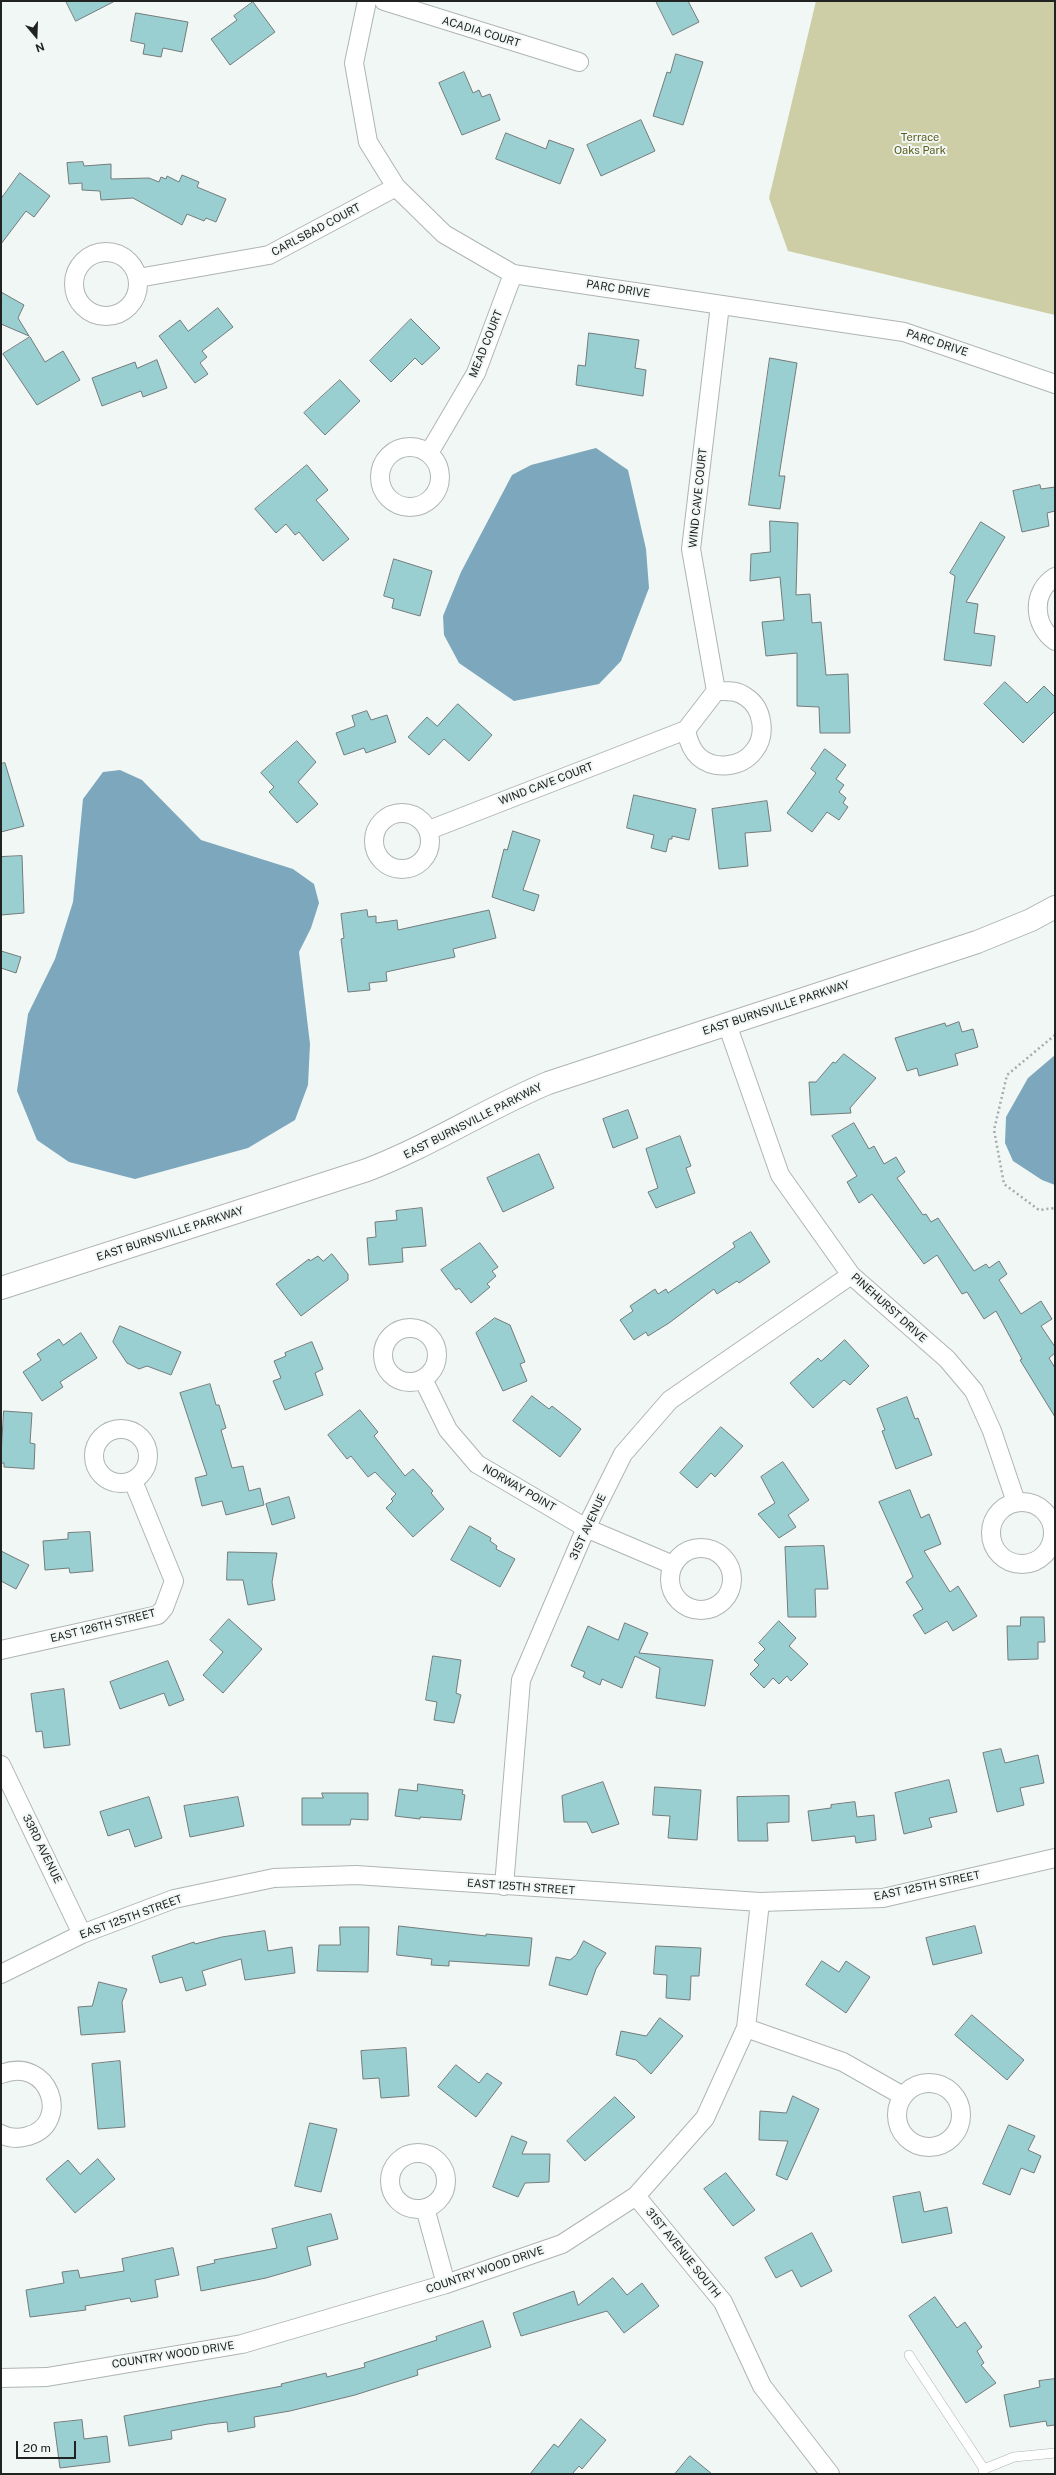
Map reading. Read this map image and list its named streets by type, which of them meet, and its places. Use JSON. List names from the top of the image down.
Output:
{
  "streets": {
    "street": [
      "ACADIA COURT",
      "CARLSBAD COURT",
      "PARC DRIVE",
      "MEAD COURT",
      "WIND CAVE COURT",
      "EAST BURNSVILLE PARKWAY",
      "PINEHURST DRIVE",
      "NORWAY POINT",
      "31ST AVENUE",
      "EAST 126TH STREET",
      "33RD AVENUE",
      "EAST 125TH STREET",
      "31ST AVENUE SOUTH",
      "COUNTRY WOOD DRIVE"
    ]
  },
  "crossings": [
    ["CARLSBAD COURT", "PARC DRIVE"],
    ["PARC DRIVE", "MEAD COURT"],
    ["PARC DRIVE", "WIND CAVE COURT"],
    ["EAST BURNSVILLE PARKWAY", "PINEHURST DRIVE"],
    ["PINEHURST DRIVE", "31ST AVENUE"],
    ["NORWAY POINT", "31ST AVENUE"],
    ["31ST AVENUE", "EAST 125TH STREET"],
    ["33RD AVENUE", "EAST 125TH STREET"],
    ["EAST 125TH STREET", "COUNTRY WOOD DRIVE"],
    ["31ST AVENUE SOUTH", "COUNTRY WOOD DRIVE"]
  ],
  "parks": ["Terrace Oaks Park"],
  "scale_bar": "20 m",
  "north": "bottom"
}
